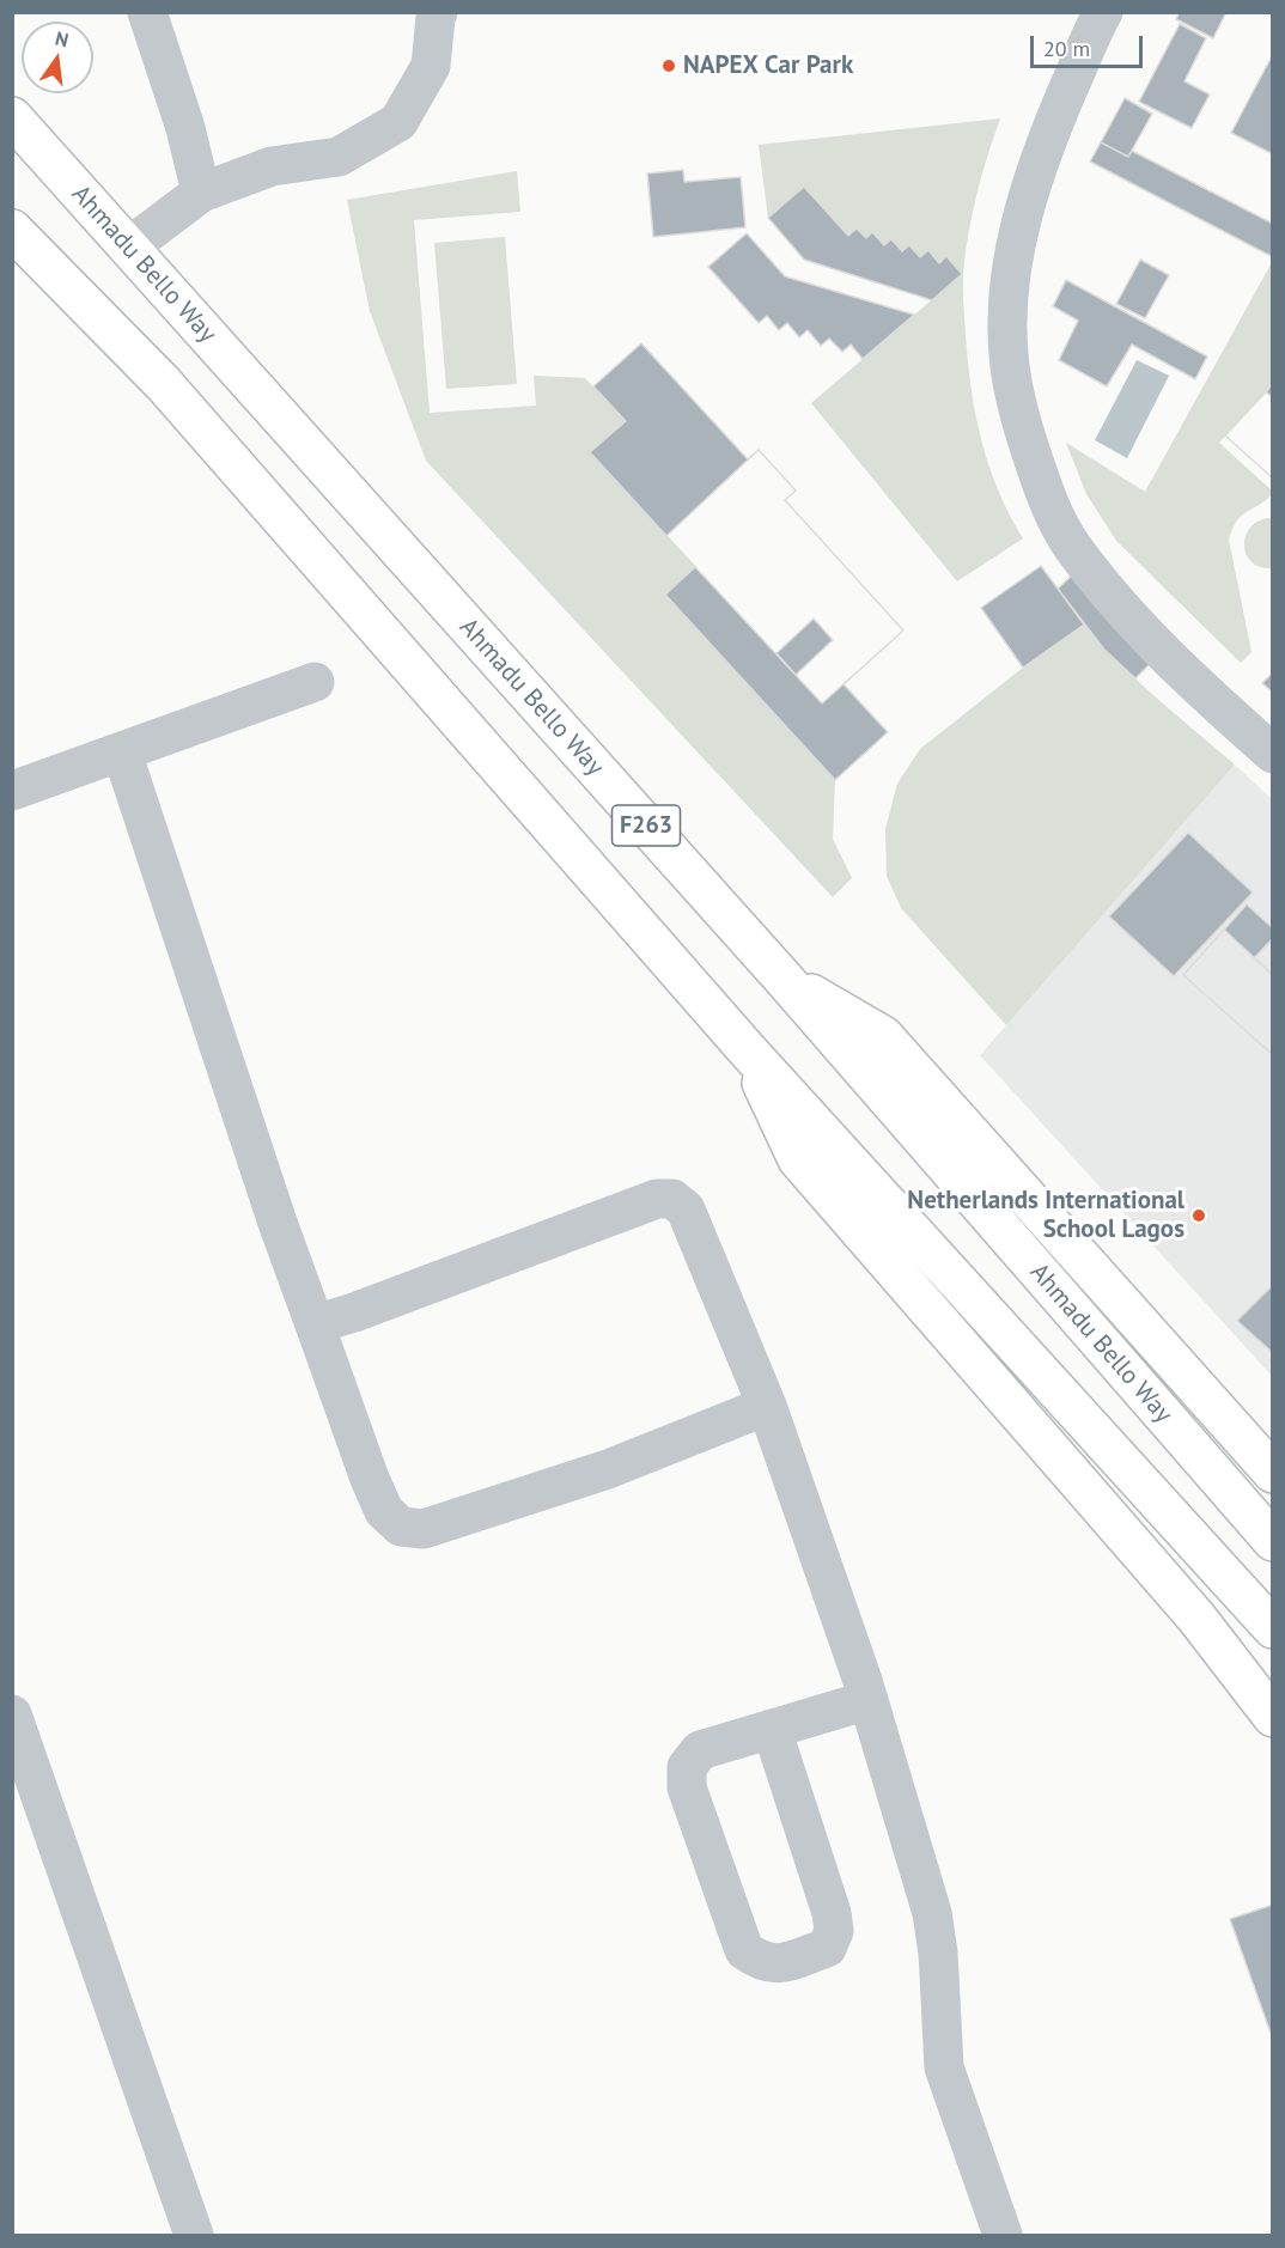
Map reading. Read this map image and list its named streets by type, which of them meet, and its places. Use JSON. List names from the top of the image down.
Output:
{
  "streets": {
    "highway": ["Ahmadu Bello Way", "F263"]
  },
  "places": ["NAPEX Car Park", "Netherlands International School Lagos"],
  "scale_bar": "20 m",
  "north": "top"
}
